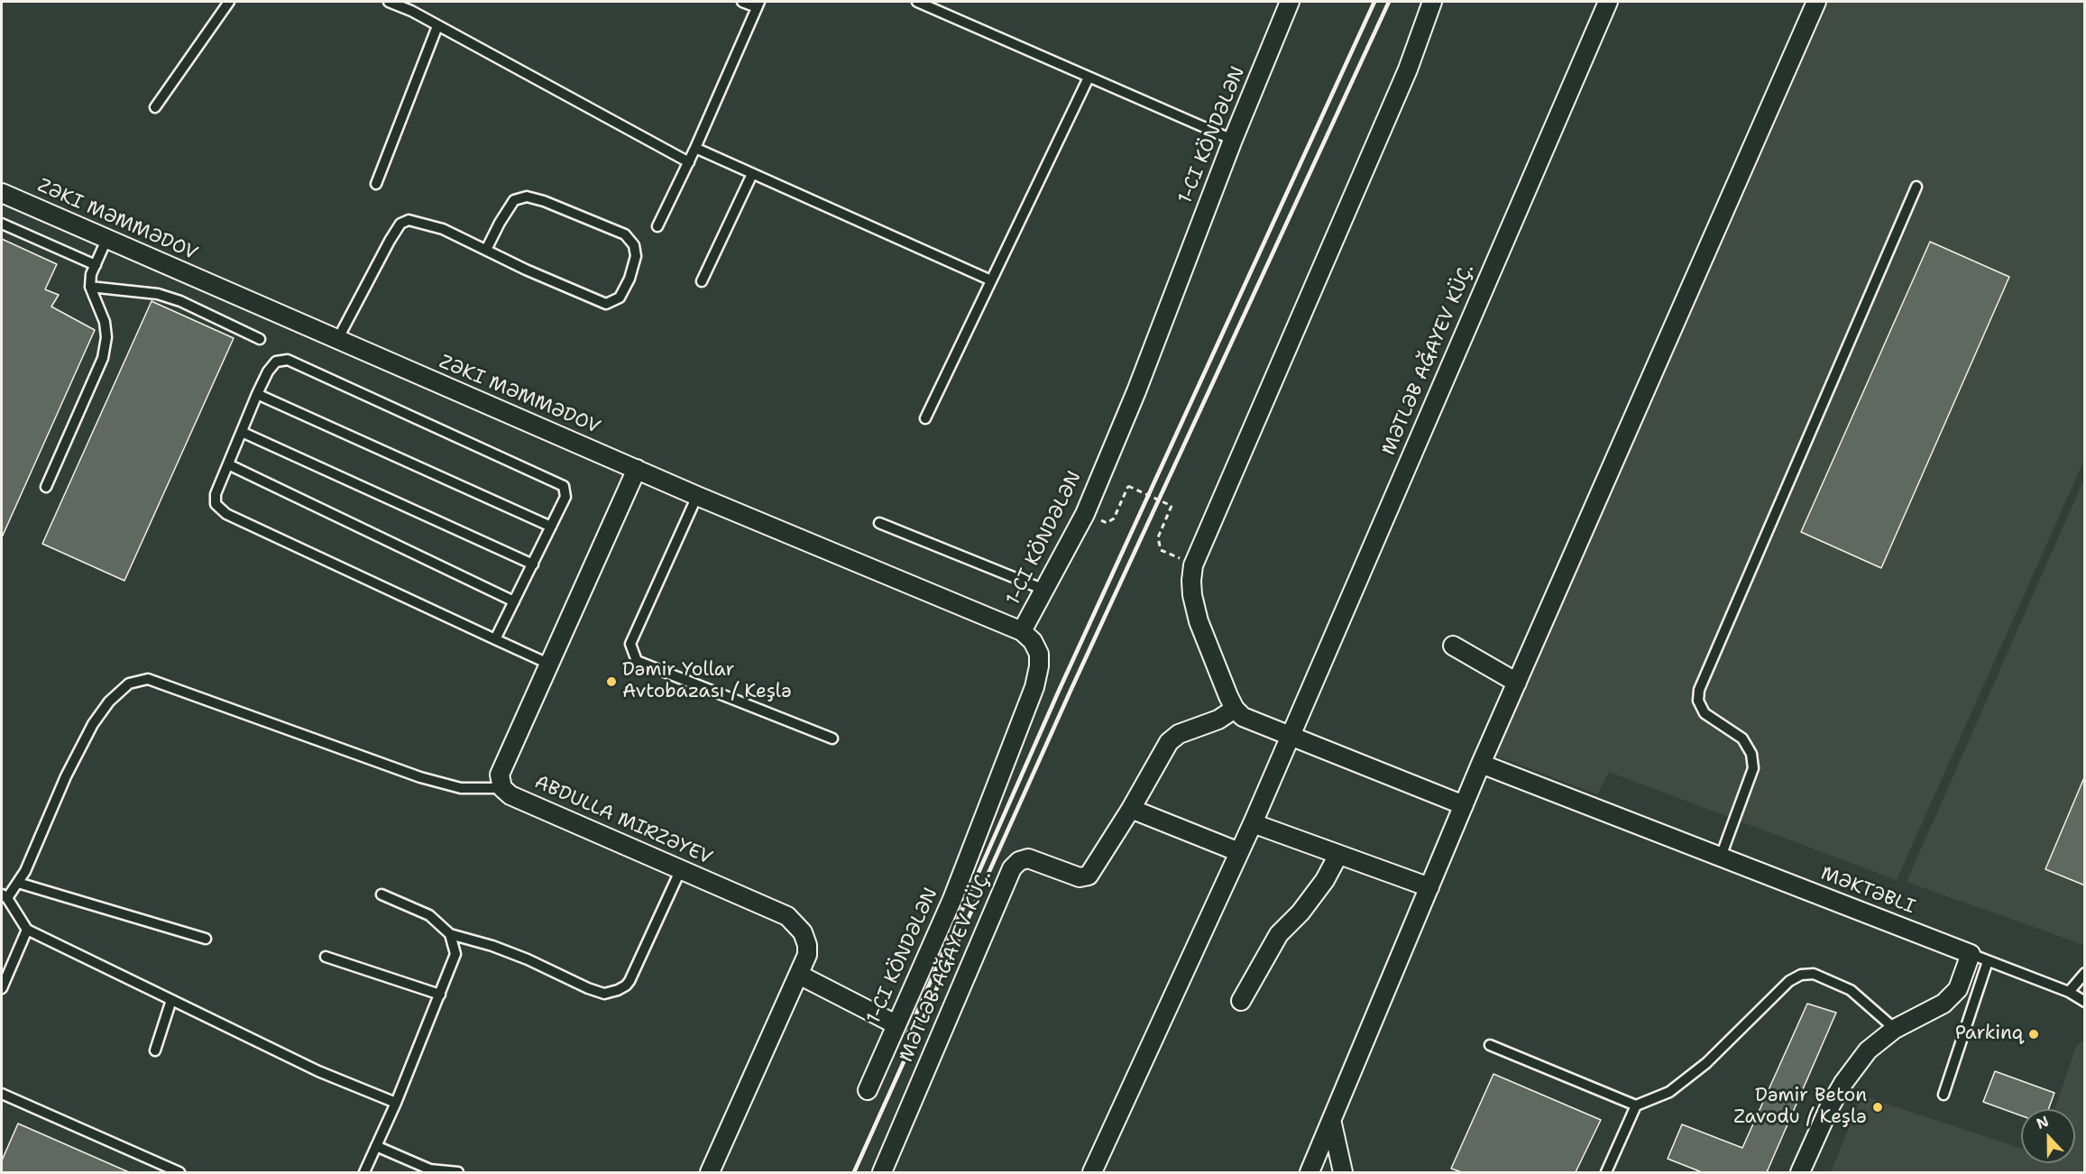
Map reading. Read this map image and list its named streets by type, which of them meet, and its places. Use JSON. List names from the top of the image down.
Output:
{
  "streets": {
    "street": [
      "1-CI KÖNDƏLƏN",
      "ZƏKI MƏMMƏDOV",
      "MƏTLƏB AĞAYEV KÜÇ.",
      "ABDULLA MIRZƏYEV",
      "MƏKTƏBLI"
    ]
  },
  "crossings": [
    ["1-CI KÖNDƏLƏN", "ZƏKI MƏMMƏDOV"]
  ],
  "places": ["Dəmir Yollar Avtobazası / Keşlə", "Parkinq", "Dəmir Beton Zavodu / Keşlə"],
  "north": "top"
}
